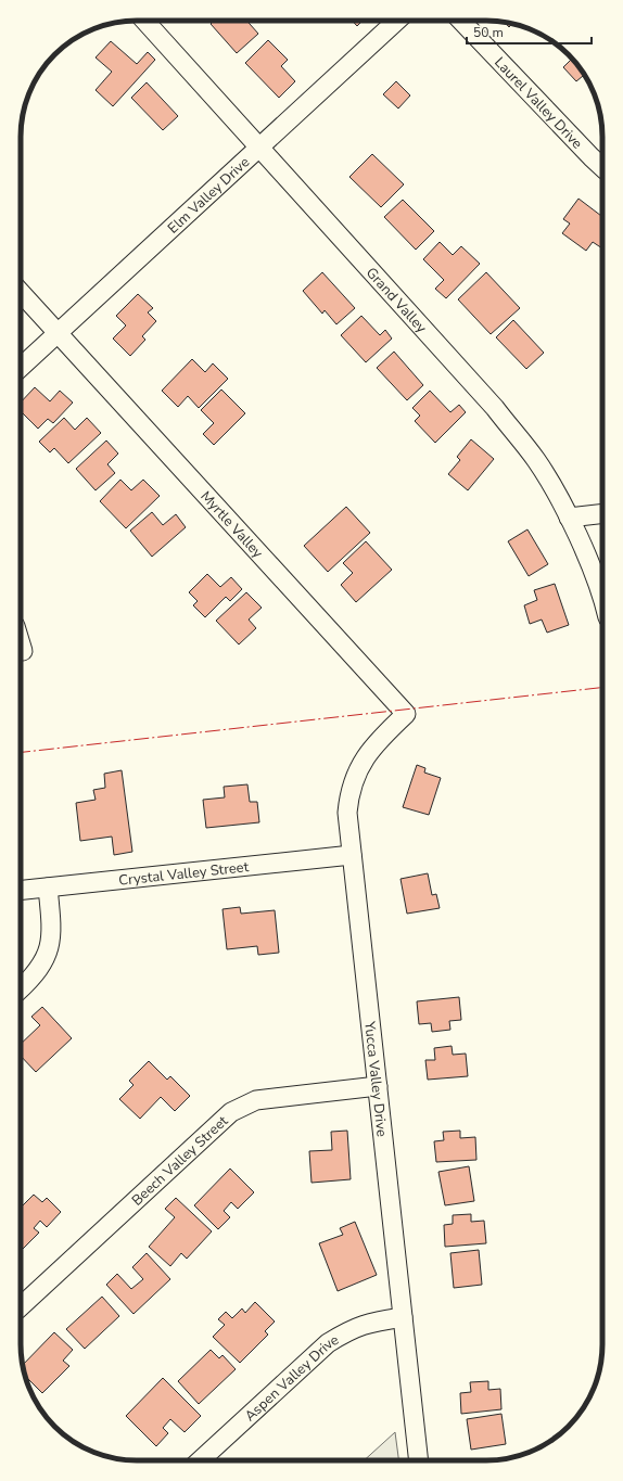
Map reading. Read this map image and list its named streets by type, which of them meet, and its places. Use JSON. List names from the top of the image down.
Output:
{
  "streets": {
    "street": [
      "Laurel Valley Drive",
      "Elm Valley Drive",
      "Grand Valley",
      "Myrtle Valley",
      "Crystal Valley Street",
      "Yucca Valley Drive",
      "Beech Valley Street",
      "Aspen Valley Drive"
    ]
  },
  "crossings": [
    ["Elm Valley Drive", "Grand Valley"],
    ["Elm Valley Drive", "Myrtle Valley"],
    ["Myrtle Valley", "Yucca Valley Drive"],
    ["Crystal Valley Street", "Yucca Valley Drive"],
    ["Yucca Valley Drive", "Beech Valley Street"],
    ["Yucca Valley Drive", "Aspen Valley Drive"]
  ],
  "scale_bar": "50 m"
}
